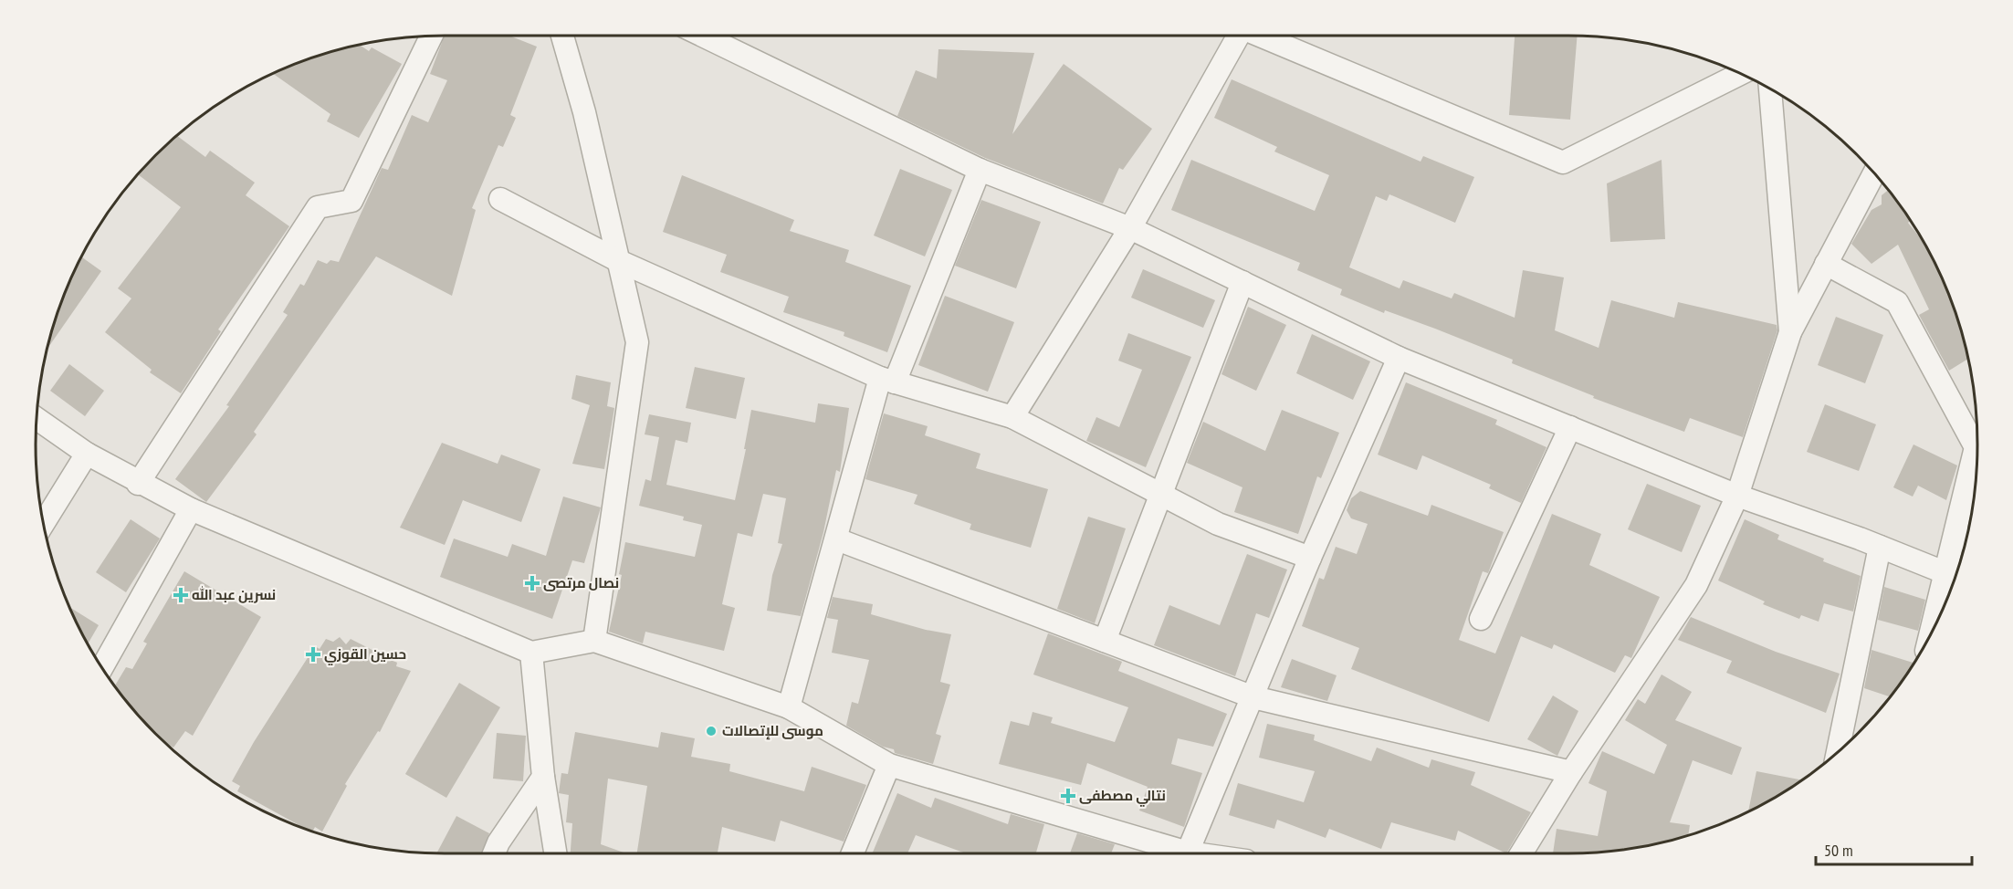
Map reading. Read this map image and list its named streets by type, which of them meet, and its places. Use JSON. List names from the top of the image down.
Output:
{
  "places": {
    "health": [
      "نصال مرتصى",
      "نسرين عبد الله",
      "حسين القوزي",
      "نتالي مصطفى"
    ],
    "other": ["موسى للإتصالات"]
  },
  "scale_bar": "50 m"
}
